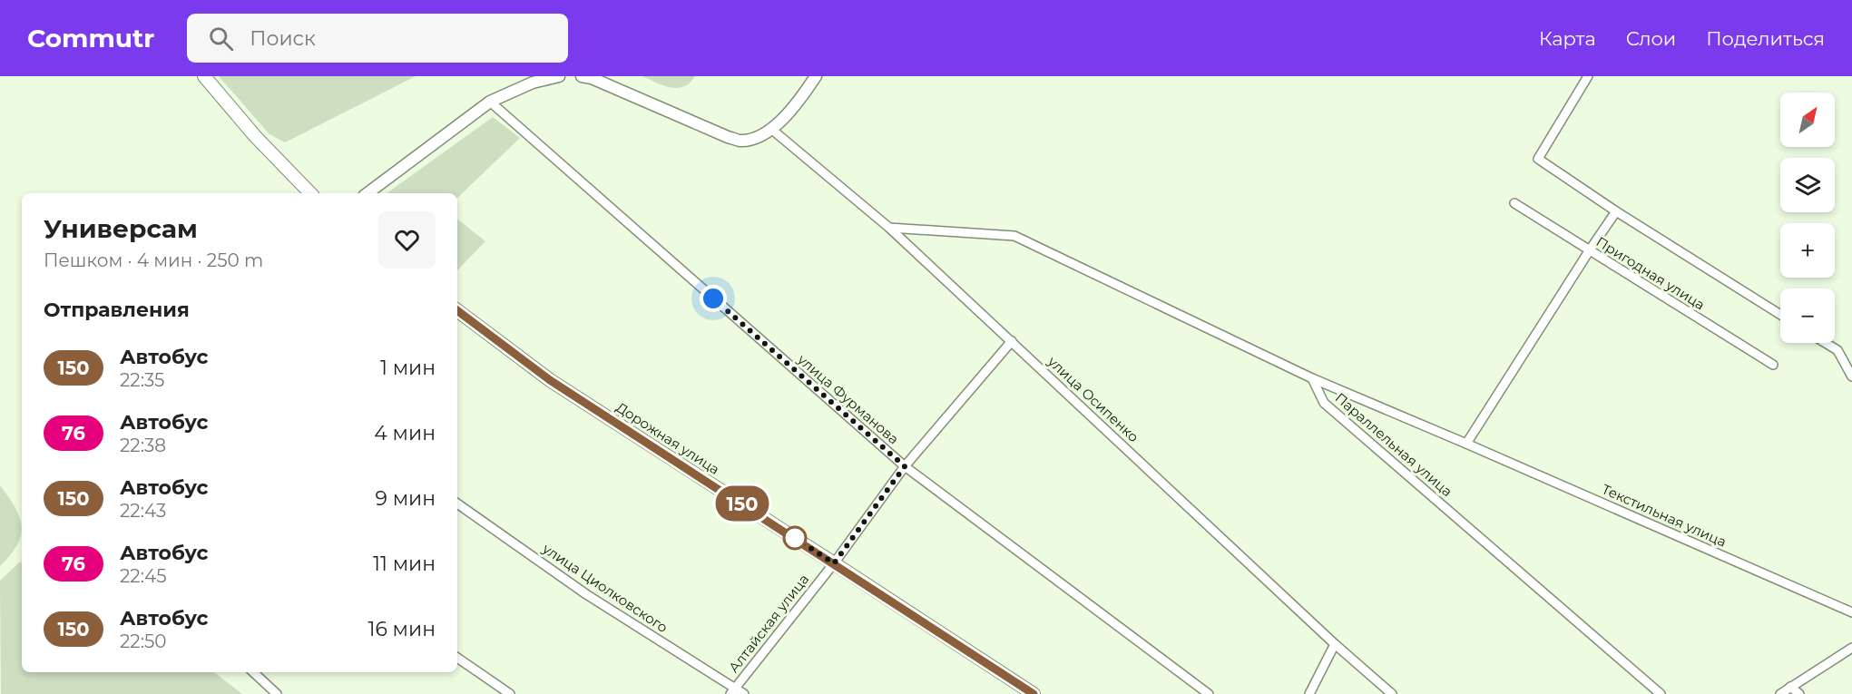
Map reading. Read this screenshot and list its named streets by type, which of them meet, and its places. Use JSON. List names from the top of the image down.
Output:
{
  "streets": {
    "main road": ["Дорожная улица"],
    "street": [
      "Пригодная улица",
      "улица Фурманова",
      "улица Осипенко",
      "Параллельная улица",
      "Текстильная улица",
      "улица Циолковского",
      "Алтайская улица"
    ]
  },
  "crossings": [
    ["улица Фурманова", "Алтайская улица"],
    ["улица Осипенко", "Алтайская улица"],
    ["Дорожная улица", "Алтайская улица"],
    ["Параллельная улица", "Текстильная улица"],
    ["улица Циолковского", "Алтайская улица"]
  ],
  "lines": ["bus line 150"],
  "north": "top right",
  "page": {
    "header": "Commutr",
    "search": "Поиск",
    "nav": ["Карта", "Слои", "Поделиться"],
    "on_map": "150",
    "map_buttons": ["+", "−"],
    "heading": [
      ["Универсам", "Пешком · 4 мин · 250 m"],
      "Отправления"
    ],
    "list": [
      {
        "mark": "150",
        "name": "Автобус",
        "note": "22:35",
        "value": "1 мин"
      },
      {
        "mark": "76",
        "name": "Автобус",
        "note": "22:38",
        "value": "4 мин"
      },
      {
        "mark": "150",
        "name": "Автобус",
        "note": "22:43",
        "value": "9 мин"
      },
      {
        "mark": "76",
        "name": "Автобус",
        "note": "22:45",
        "value": "11 мин"
      },
      {
        "mark": "150",
        "name": "Автобус",
        "note": "22:50",
        "value": "16 мин"
      }
    ]
  }
}
